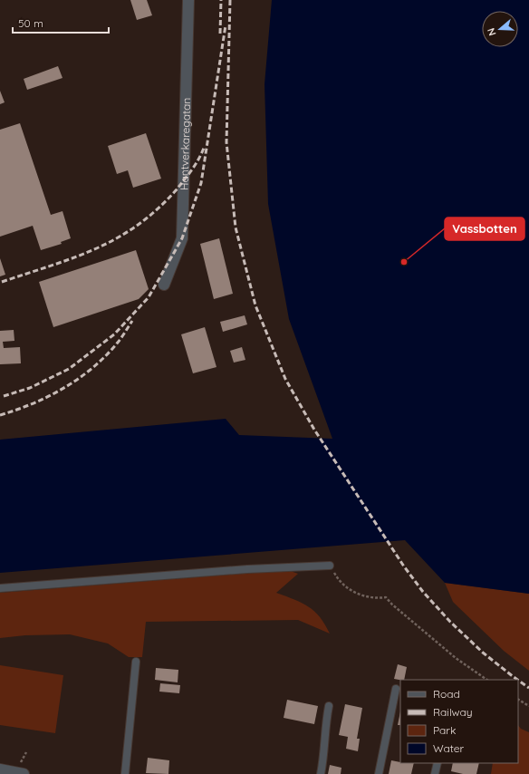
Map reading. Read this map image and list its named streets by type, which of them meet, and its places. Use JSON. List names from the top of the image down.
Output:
{
  "streets": {
    "street": ["Hantverkaregatan"]
  },
  "places": ["Vassbotten"],
  "legend": [
    "Road",
    "Railway",
    "Park",
    "Water"
  ],
  "scale_bar": "50 m",
  "north": "left"
}
